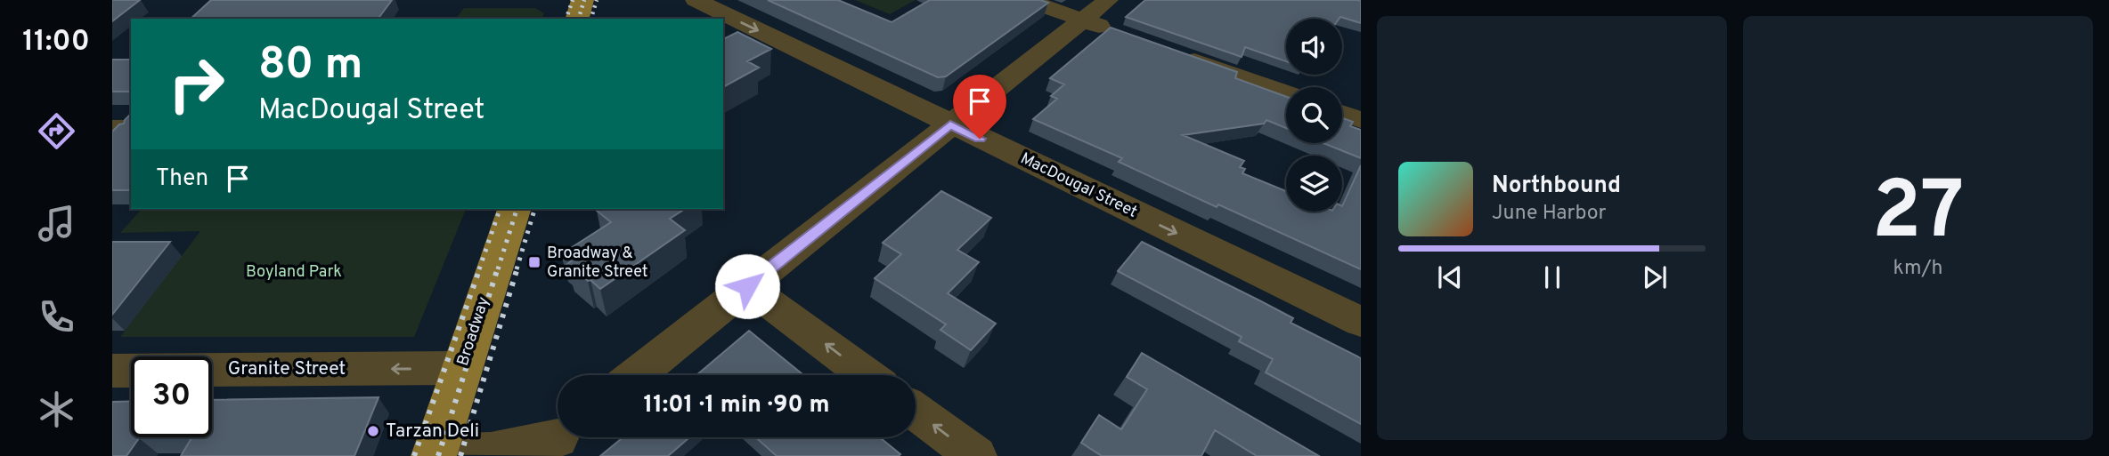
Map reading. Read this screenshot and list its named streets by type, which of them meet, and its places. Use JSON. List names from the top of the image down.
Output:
{
  "streets": {
    "main road": ["Broadway"],
    "street": ["MacDougal Street", "Granite Street"]
  },
  "crossings": [
    ["Broadway", "Granite Street"]
  ],
  "one_way": ["Granite Street"],
  "parks": ["Boyland Park"],
  "places": {
    "transit": ["Broadway & Granite Street"],
    "other": ["Tarzan Deli"]
  },
  "page": {
    "tabs": "11:00",
    "tile": ["27", "km/h"],
    "turn": ["80 m", "MacDougal Street"],
    "then": "Then",
    "song": ["Northbound", "June Harbor"],
    "limit": "30",
    "trip": "11:01 · 1 min · 90 m"
  }
}
